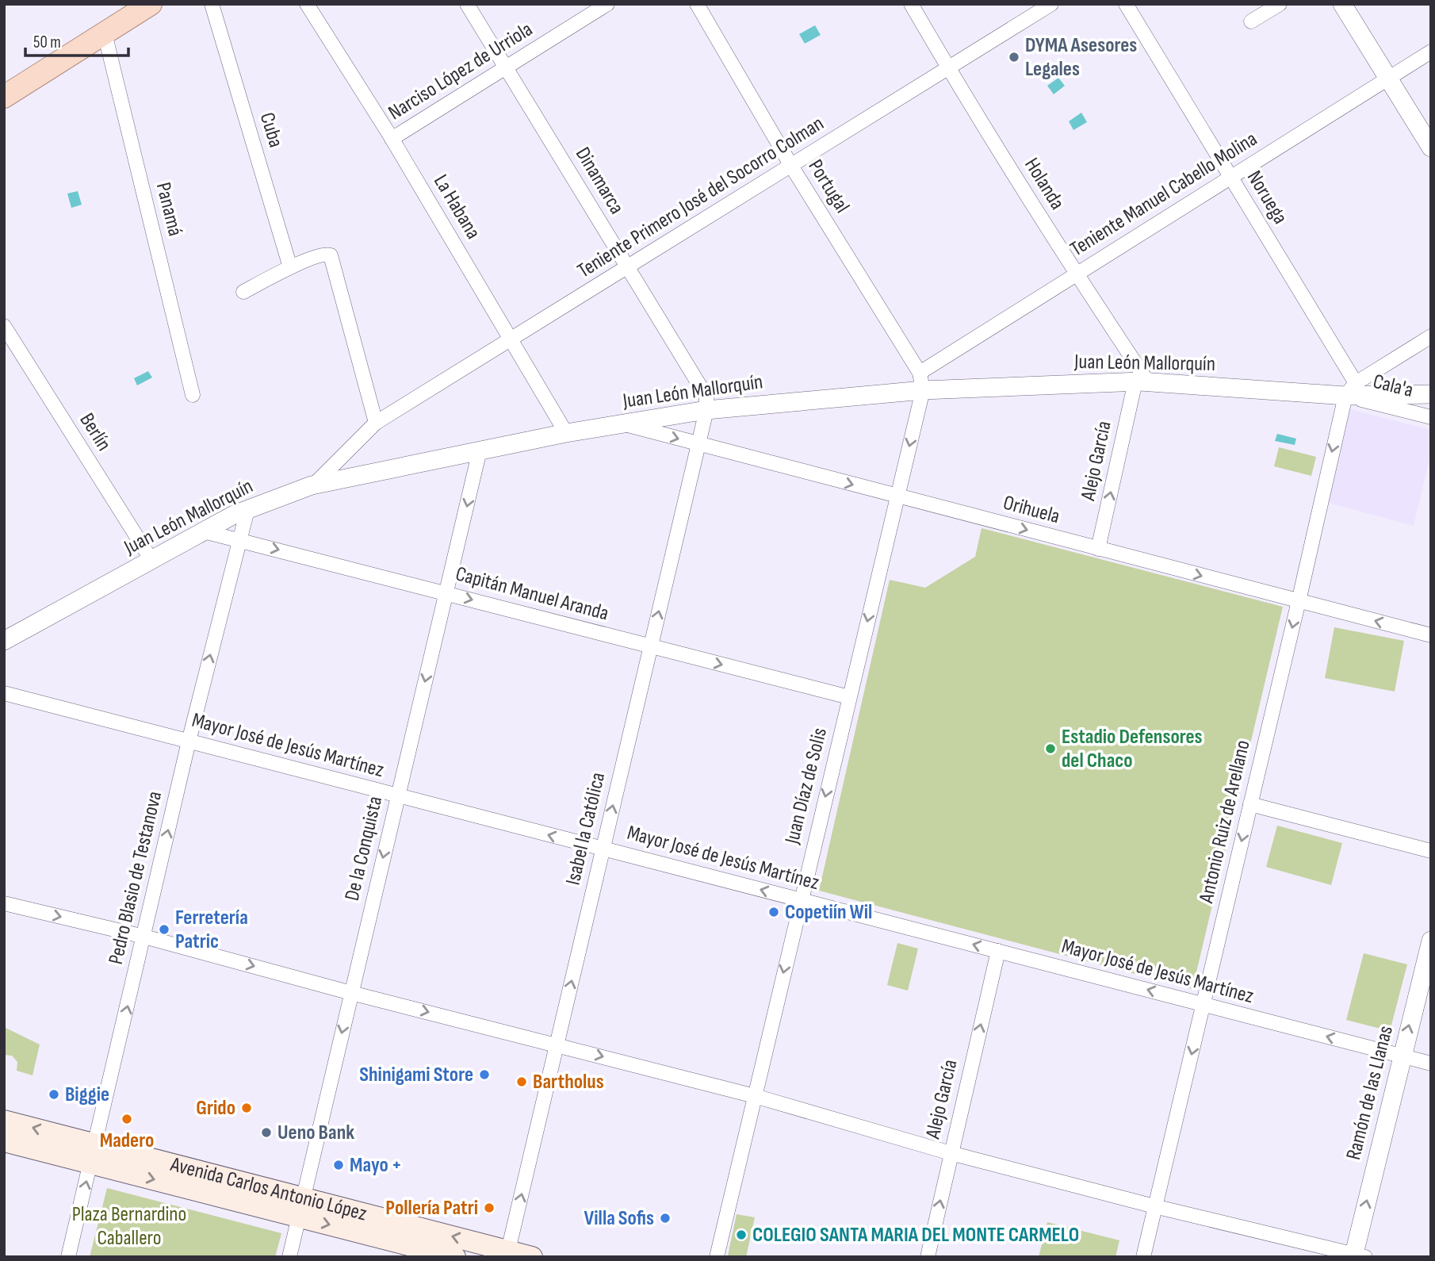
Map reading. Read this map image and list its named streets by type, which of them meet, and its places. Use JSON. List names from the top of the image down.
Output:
{
  "streets": {
    "main road": ["Avenida Carlos Antonio López"],
    "street": [
      "Narciso López de Urriola",
      "Cuba",
      "Dinamarca",
      "Holanda",
      "Portugal",
      "Teniente Manuel Cabello Molina",
      "Teniente Primero José del Socorro Colman",
      "Noruega",
      "La Habana",
      "Panamá",
      "Juan León Mallorquín",
      "Cala'a",
      "Berlín",
      "Alejo García",
      "Orihuela",
      "Capitán Manuel Aranda",
      "Mayor José de Jesús Martínez",
      "Juan Díaz de Solis",
      "Antonio Ruiz de Arellano",
      "Isabel la Católica",
      "De la Conquista",
      "Pedro Blasio de Testanova",
      "Ramón de las Llanas"
    ]
  },
  "crossings": [
    ["Narciso López de Urriola", "Dinamarca"],
    ["Narciso López de Urriola", "La Habana"],
    ["Dinamarca", "Teniente Primero José del Socorro Colman"],
    ["Dinamarca", "Juan León Mallorquín"],
    ["Dinamarca", "Isabel la Católica"],
    ["Holanda", "Teniente Manuel Cabello Molina"],
    ["Holanda", "Teniente Primero José del Socorro Colman"],
    ["Holanda", "Juan León Mallorquín"],
    ["Holanda", "Alejo García"],
    ["Portugal", "Teniente Manuel Cabello Molina"],
    ["Portugal", "Teniente Primero José del Socorro Colman"],
    ["Portugal", "Juan León Mallorquín"],
    ["Portugal", "Juan Díaz de Solis"],
    ["Teniente Manuel Cabello Molina", "Noruega"],
    ["Teniente Manuel Cabello Molina", "Juan León Mallorquín"],
    ["Teniente Manuel Cabello Molina", "Juan Díaz de Solis"],
    ["Teniente Primero José del Socorro Colman", "La Habana"],
    ["Teniente Primero José del Socorro Colman", "Juan León Mallorquín"],
    ["Noruega", "Juan León Mallorquín"],
    ["Noruega", "Cala'a"],
    ["Noruega", "Antonio Ruiz de Arellano"],
    ["La Habana", "Juan León Mallorquín"],
    ["Juan León Mallorquín", "Cala'a"],
    ["Juan León Mallorquín", "Berlín"],
    ["Juan León Mallorquín", "Alejo García"],
    ["Juan León Mallorquín", "Orihuela"],
    ["Juan León Mallorquín", "Capitán Manuel Aranda"],
    ["Juan León Mallorquín", "Juan Díaz de Solis"],
    ["Juan León Mallorquín", "Antonio Ruiz de Arellano"],
    ["Juan León Mallorquín", "Isabel la Católica"],
    ["Juan León Mallorquín", "De la Conquista"],
    ["Juan León Mallorquín", "Pedro Blasio de Testanova"],
    ["Cala'a", "Antonio Ruiz de Arellano"],
    ["Alejo García", "Orihuela"],
    ["Alejo García", "Mayor José de Jesús Martínez"],
    ["Orihuela", "Juan Díaz de Solis"],
    ["Orihuela", "Antonio Ruiz de Arellano"],
    ["Orihuela", "Isabel la Católica"],
    ["Capitán Manuel Aranda", "Juan Díaz de Solis"],
    ["Capitán Manuel Aranda", "Isabel la Católica"],
    ["Capitán Manuel Aranda", "De la Conquista"],
    ["Capitán Manuel Aranda", "Pedro Blasio de Testanova"],
    ["Mayor José de Jesús Martínez", "Juan Díaz de Solis"],
    ["Mayor José de Jesús Martínez", "Antonio Ruiz de Arellano"],
    ["Mayor José de Jesús Martínez", "Isabel la Católica"],
    ["Mayor José de Jesús Martínez", "De la Conquista"],
    ["Mayor José de Jesús Martínez", "Pedro Blasio de Testanova"],
    ["Mayor José de Jesús Martínez", "Ramón de las Llanas"],
    ["Isabel la Católica", "Avenida Carlos Antonio López"],
    ["De la Conquista", "Avenida Carlos Antonio López"],
    ["Pedro Blasio de Testanova", "Avenida Carlos Antonio López"]
  ],
  "one_way": [
    "Alejo García",
    "Capitán Manuel Aranda",
    "Mayor José de Jesús Martínez",
    "Juan Díaz de Solis",
    "Antonio Ruiz de Arellano",
    "Isabel la Católica",
    "De la Conquista",
    "Pedro Blasio de Testanova",
    "Ramón de las Llanas"
  ],
  "parks": ["Plaza Bernardino Caballero"],
  "places": [
    "DYMA Asesores Legales",
    "Estadio Defensores del Chaco",
    "Copetiín Wil",
    "Ferretería Patric",
    "Shinigami Store",
    "Bartholus",
    "Biggie",
    "Grido",
    "Madero",
    "Ueno Bank",
    "Mayo +",
    "Pollería Patri",
    "Villa Sofis",
    "COLEGIO SANTA MARIA DEL MONTE CARMELO"
  ],
  "scale_bar": "50 m"
}
